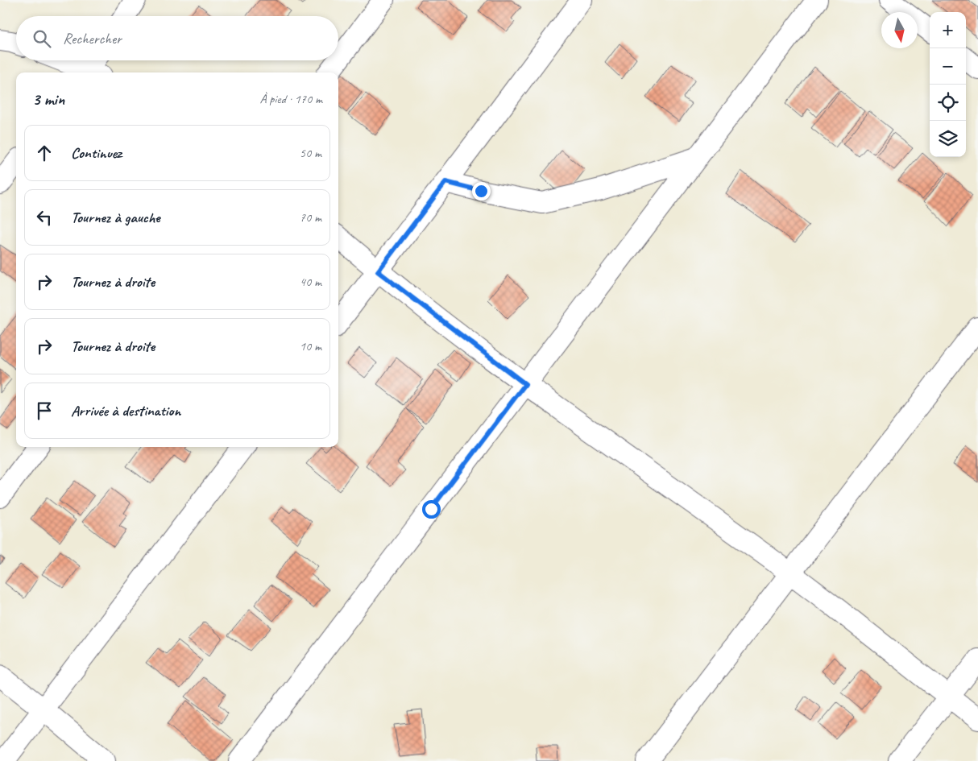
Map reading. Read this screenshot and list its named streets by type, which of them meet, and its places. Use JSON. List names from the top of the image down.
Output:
{
  "north": "bottom",
  "page": {
    "map_buttons": ["+", "−"],
    "search": "Rechercher",
    "heading": ["3 min", "À pied · 170 m"],
    "list": [
      ["Continuez", "50 m"],
      ["Tournez à gauche", "70 m"],
      ["Tournez à droite", "40 m"],
      ["Tournez à droite", "10 m"],
      "Arrivée à destination"
    ]
  }
}
